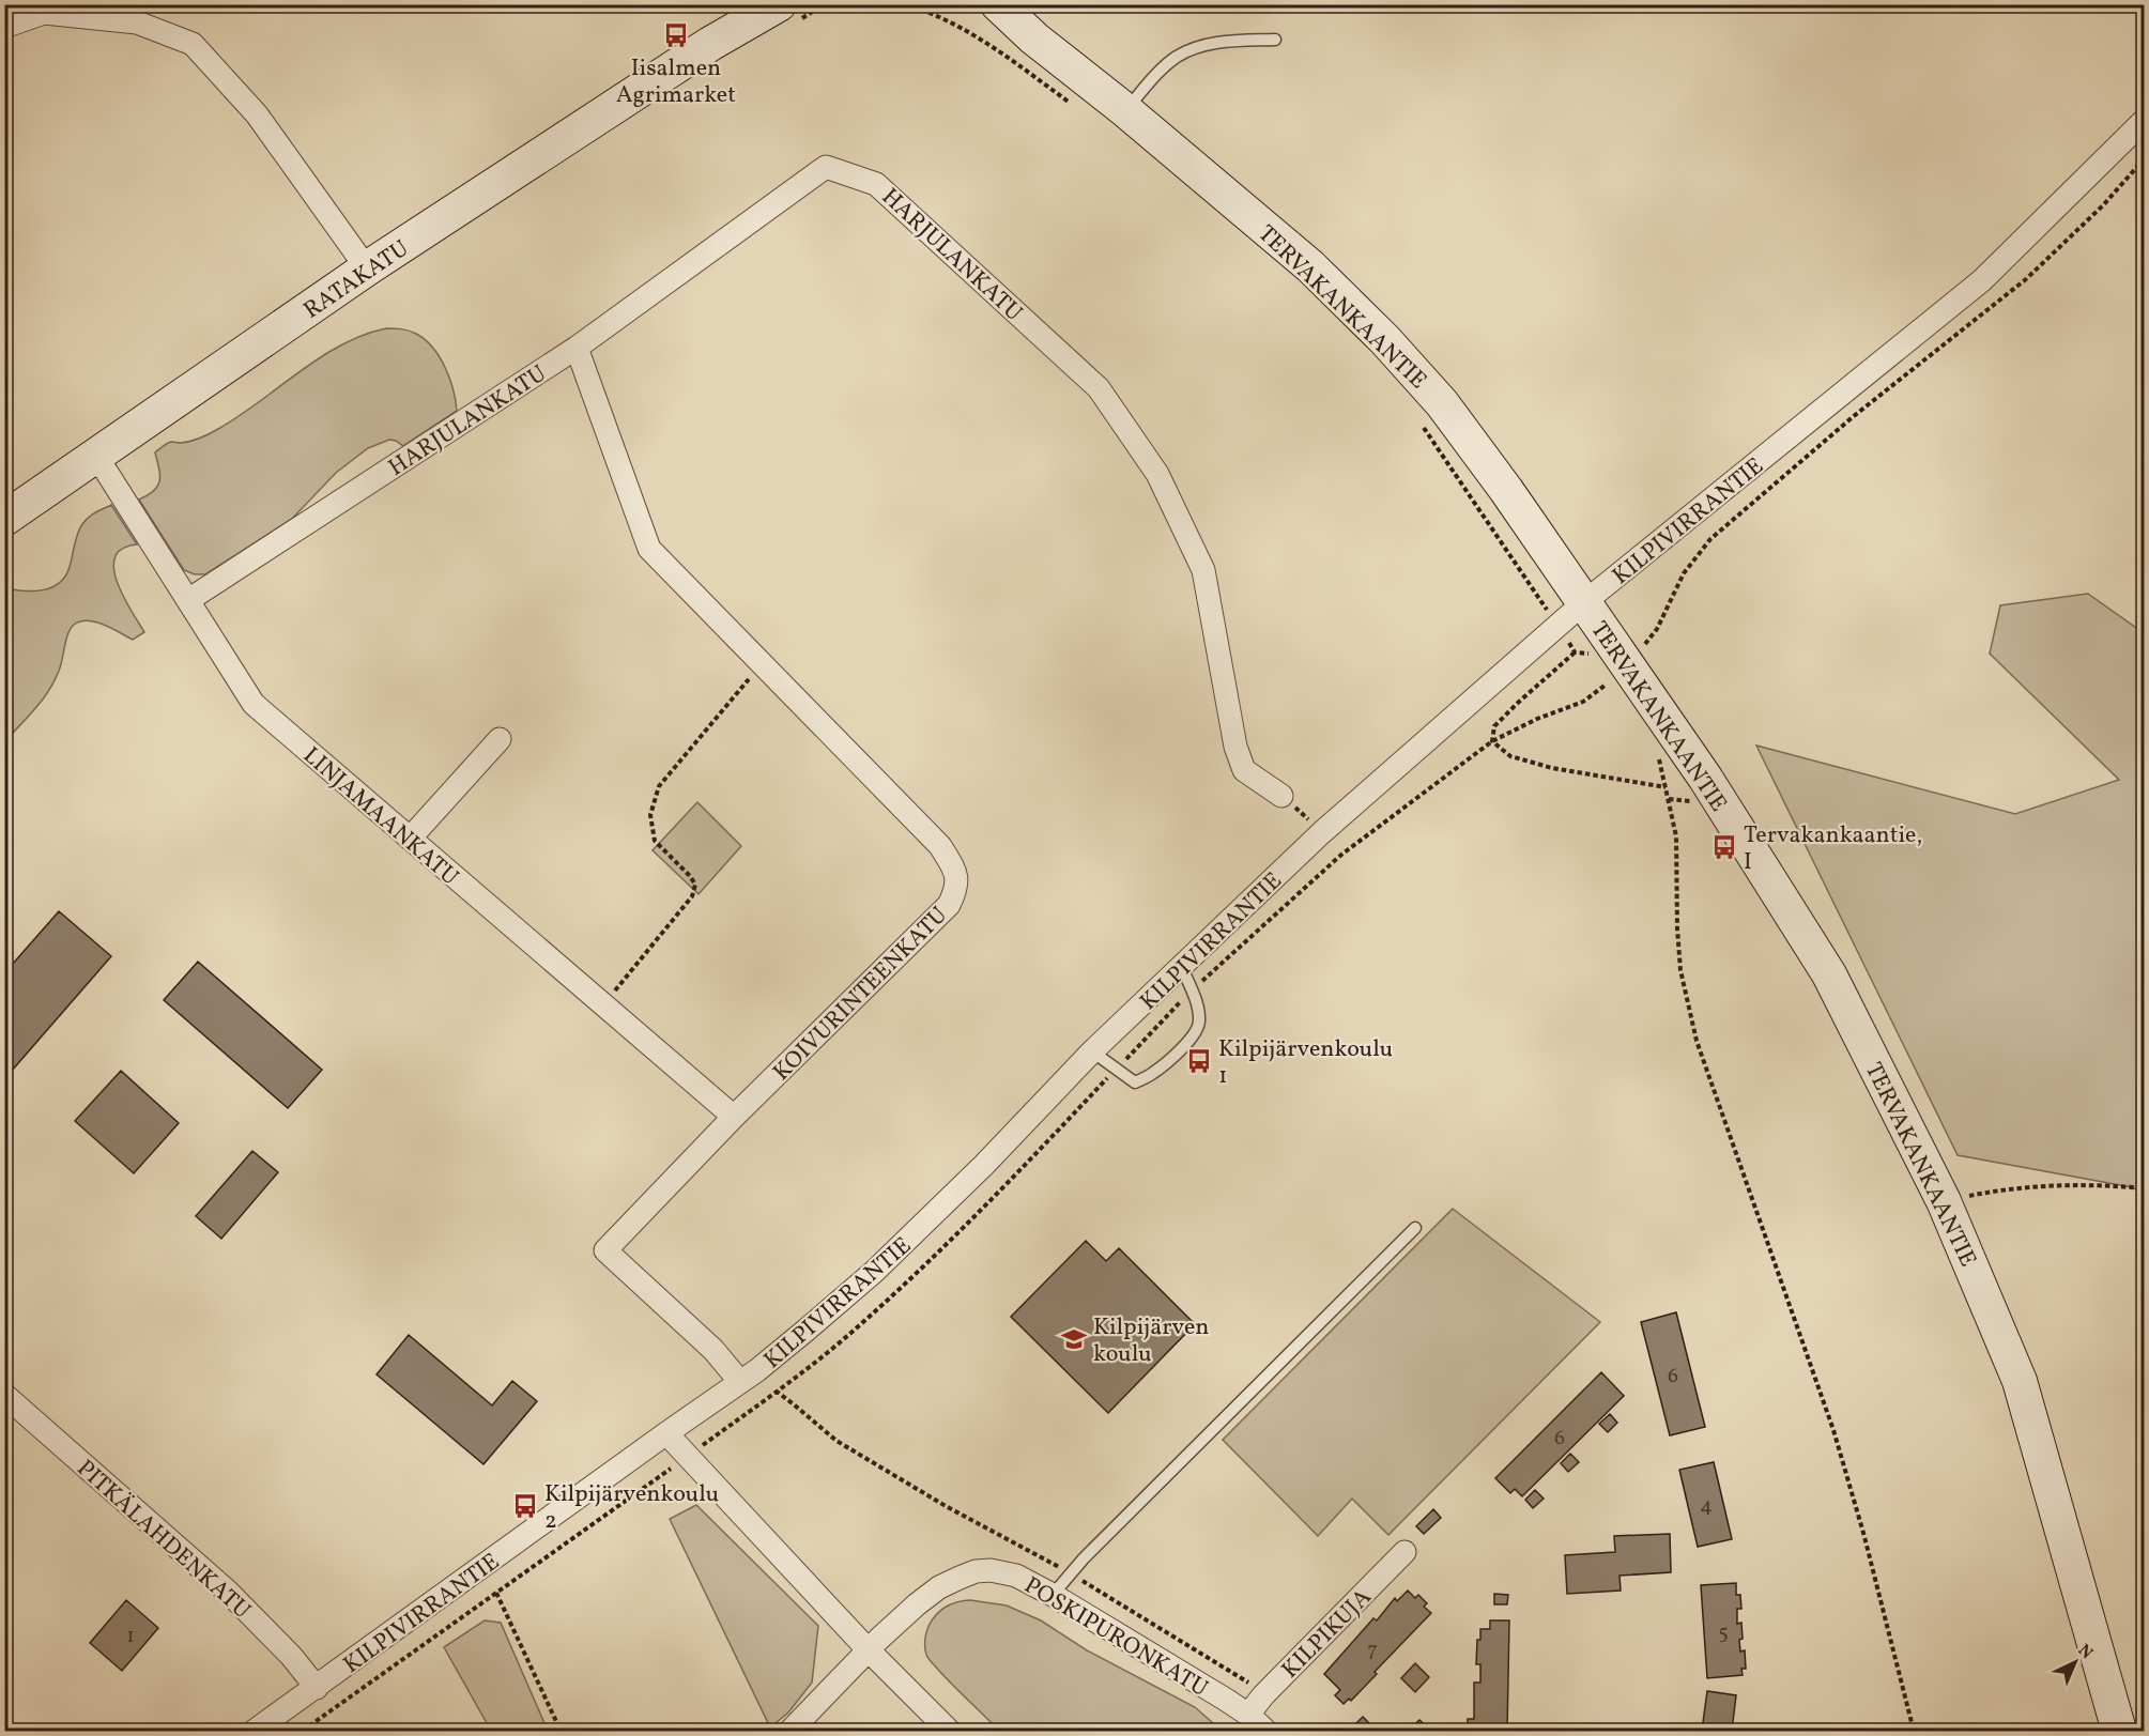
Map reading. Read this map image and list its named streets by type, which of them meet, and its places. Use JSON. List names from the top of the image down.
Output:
{
  "streets": {
    "street": [
      "HARJULANKATU",
      "RATAKATU",
      "TERVAKANKAANTIE",
      "KILPIVIRRANTIE",
      "LINJAMAANKATU",
      "KOIVURINTEENKATU",
      "PITKÄLAHDENKATU",
      "KILPIKUJA",
      "POSKIPURONKATU"
    ]
  },
  "crossings": [
    ["HARJULANKATU", "LINJAMAANKATU"],
    ["HARJULANKATU", "KOIVURINTEENKATU"],
    ["RATAKATU", "LINJAMAANKATU"],
    ["TERVAKANKAANTIE", "KILPIVIRRANTIE"],
    ["KILPIVIRRANTIE", "KOIVURINTEENKATU"],
    ["KILPIVIRRANTIE", "PITKÄLAHDENKATU"],
    ["LINJAMAANKATU", "KOIVURINTEENKATU"],
    ["KILPIKUJA", "POSKIPURONKATU"]
  ],
  "places": {
    "bus stop": [
      "Iisalmen Agrimarket",
      "Tervakankaantie, I",
      "Kilpijärvenkoulu 1",
      "Kilpijärvenkoulu 2"
    ],
    "school or university": ["Kilpijärven koulu"]
  },
  "house_numbers": [
    "6",
    "6",
    "4",
    "5",
    "1",
    "7"
  ],
  "north": "top right"
}
